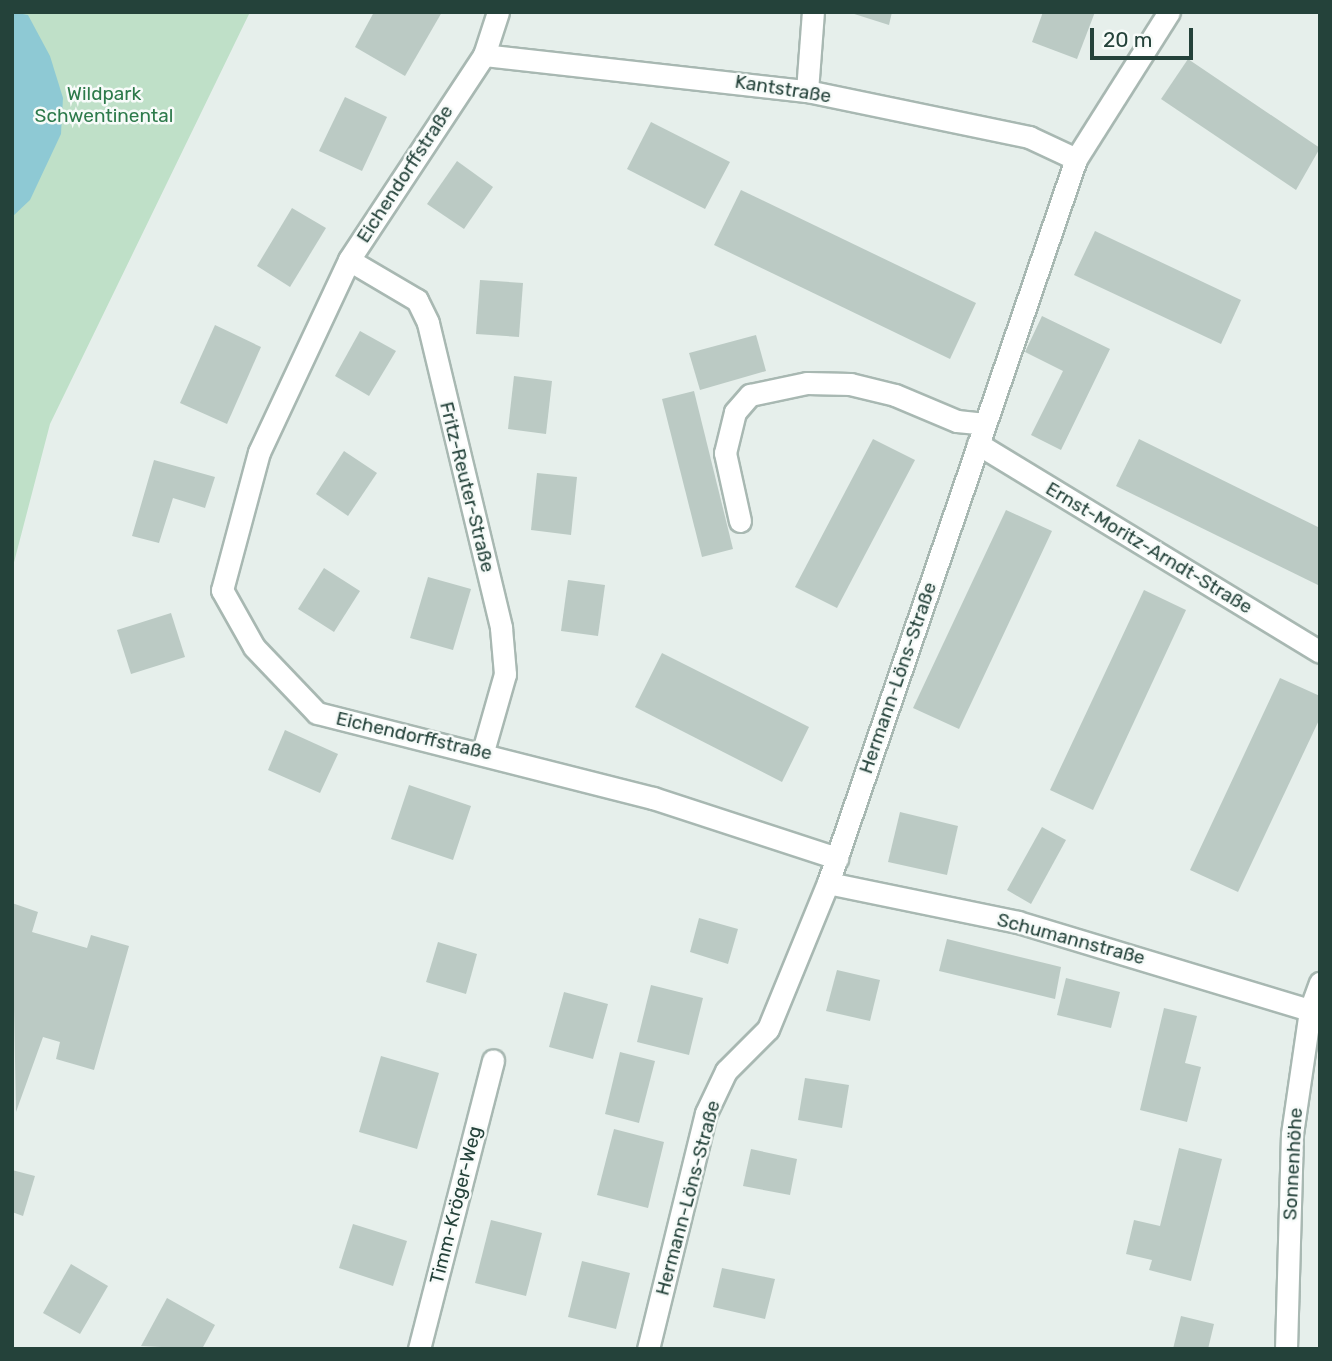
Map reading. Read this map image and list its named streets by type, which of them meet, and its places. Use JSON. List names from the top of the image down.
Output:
{
  "streets": {
    "street": [
      "Kantstraße",
      "Eichendorffstraße",
      "Fritz-Reuter-Straße",
      "Ernst-Moritz-Arndt-Straße",
      "Hermann-Löns-Straße",
      "Schumannstraße",
      "Sonnenhöhe",
      "Timm-Kröger-Weg"
    ]
  },
  "crossings": [
    ["Kantstraße", "Eichendorffstraße"],
    ["Kantstraße", "Hermann-Löns-Straße"],
    ["Eichendorffstraße", "Fritz-Reuter-Straße"],
    ["Eichendorffstraße", "Hermann-Löns-Straße"],
    ["Ernst-Moritz-Arndt-Straße", "Hermann-Löns-Straße"],
    ["Hermann-Löns-Straße", "Schumannstraße"],
    ["Schumannstraße", "Sonnenhöhe"]
  ],
  "parks": ["Wildpark Schwentinental"],
  "scale_bar": "20 m"
}
